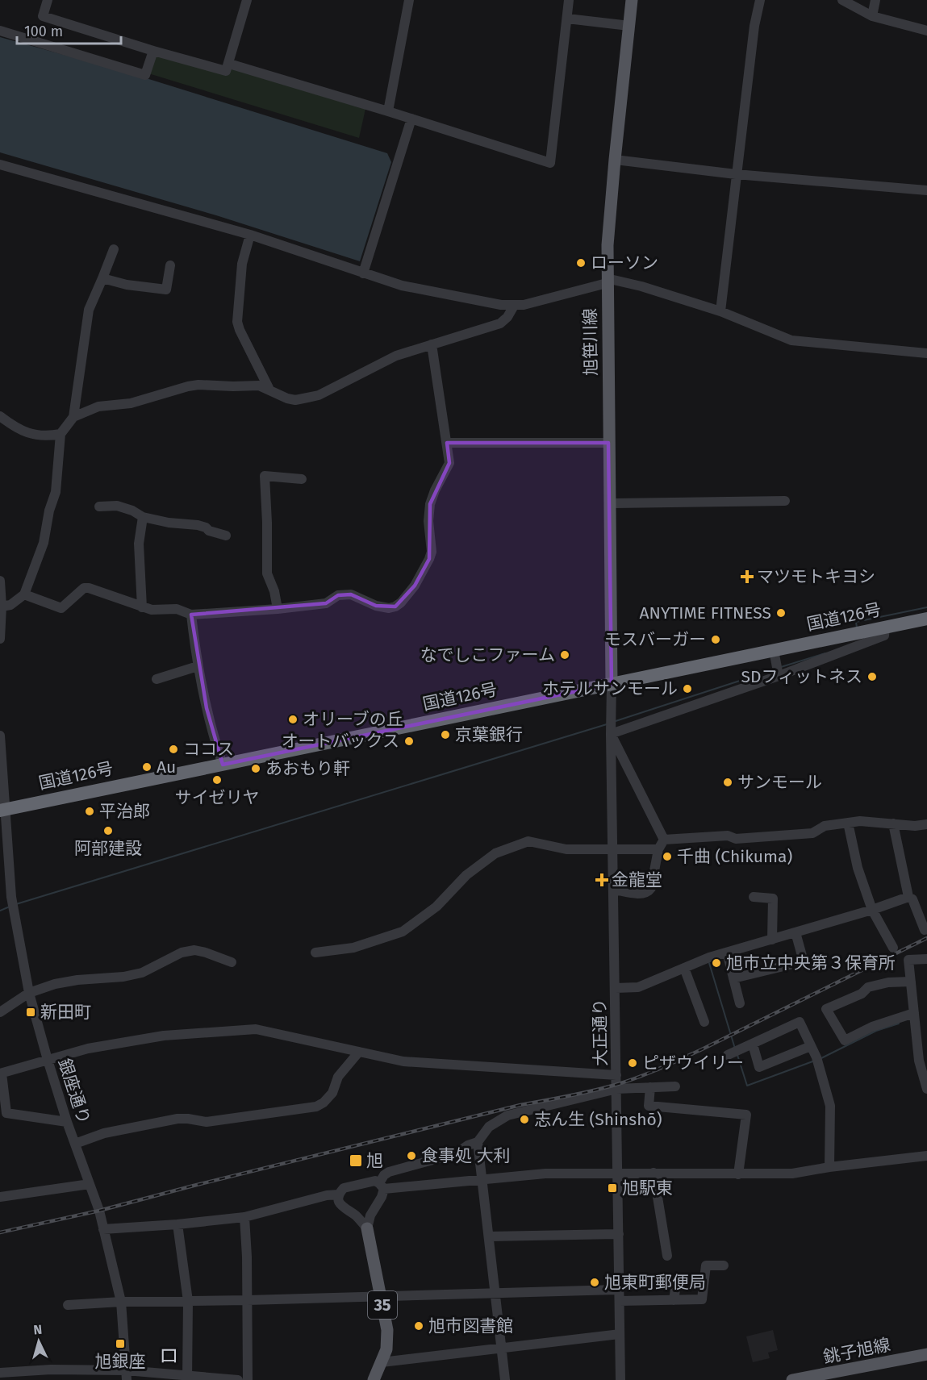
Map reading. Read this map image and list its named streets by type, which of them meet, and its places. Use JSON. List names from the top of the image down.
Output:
{
  "streets": {
    "highway": ["国道126号"],
    "main road": ["旭笹川線", "35", "銚子旭線"],
    "street": ["大正通り", "銀座通り"]
  },
  "crossings": [
    ["旭笹川線", "国道126号"],
    ["旭笹川線", "大正通り"],
    ["国道126号", "大正通り"],
    ["国道126号", "銀座通り"]
  ],
  "districts": ["ロ"],
  "places": {
    "other": [
      "ローソン",
      "ANYTIME FITNESS",
      "モスバーガー",
      "なでしこファーム",
      "SDフィットネス",
      "ホテルサンモール",
      "オリーブの丘",
      "京葉銀行",
      "オートバックス",
      "ココス",
      "Au",
      "あおもり軒",
      "サイゼリヤ",
      "サンモール",
      "平治郎",
      "阿部建設",
      "千曲 (Chikuma)",
      "旭市立中央第３保育所",
      "ピザウイリー",
      "志ん生 (Shinshō)",
      "食事処 大利",
      "旭東町郵便局",
      "旭市図書館"
    ],
    "health": ["マツモトキヨシ", "金龍堂"],
    "transit": [
      "新田町",
      "旭",
      "旭駅東",
      "旭銀座"
    ]
  },
  "scale_bar": "100 m",
  "north": "top"
}
